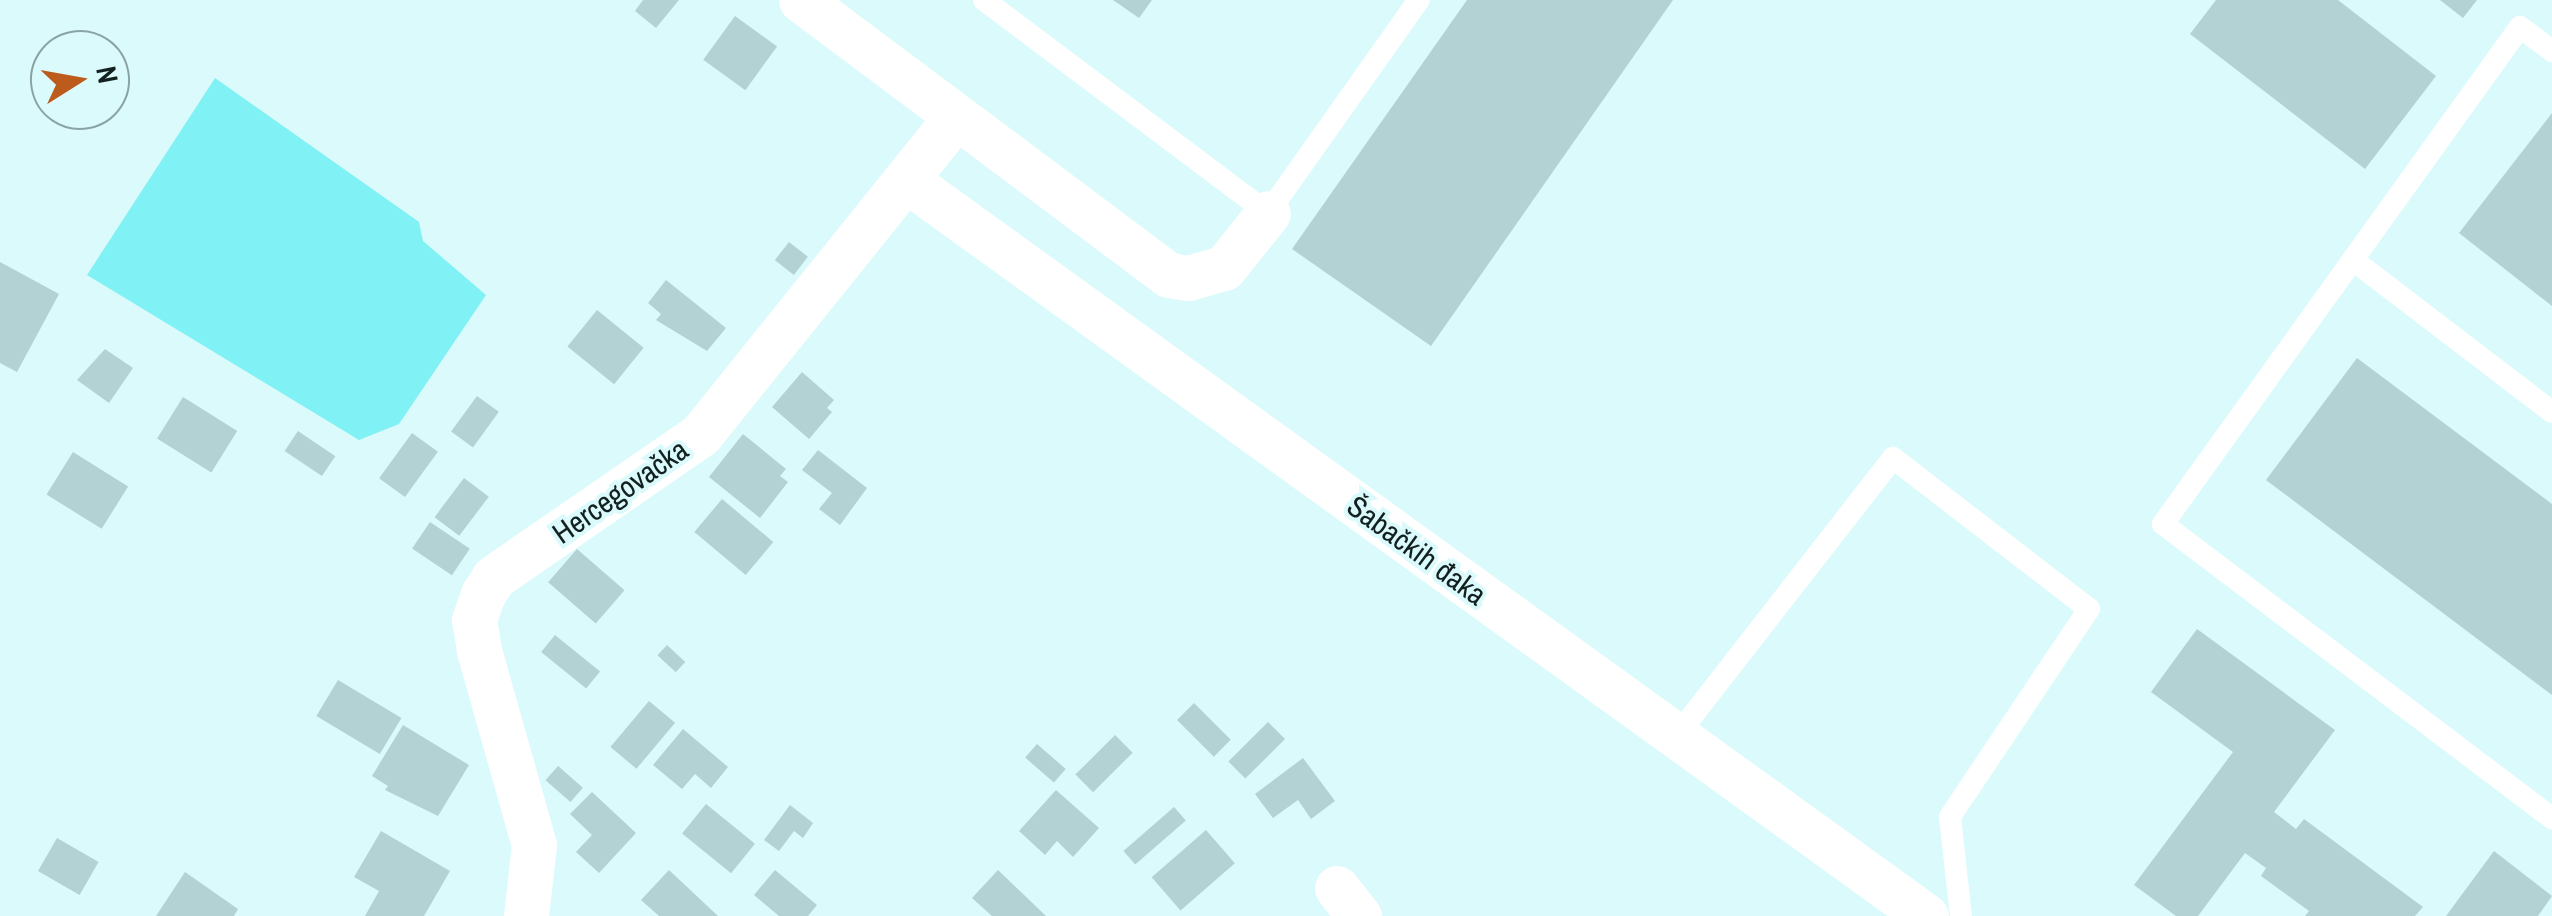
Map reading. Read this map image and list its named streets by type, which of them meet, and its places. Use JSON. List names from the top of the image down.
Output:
{
  "streets": {
    "street": ["Hercegovačka", "Šabačkih đaka"]
  },
  "crossings": [
    ["Hercegovačka", "Šabačkih đaka"]
  ],
  "north": "right"
}
